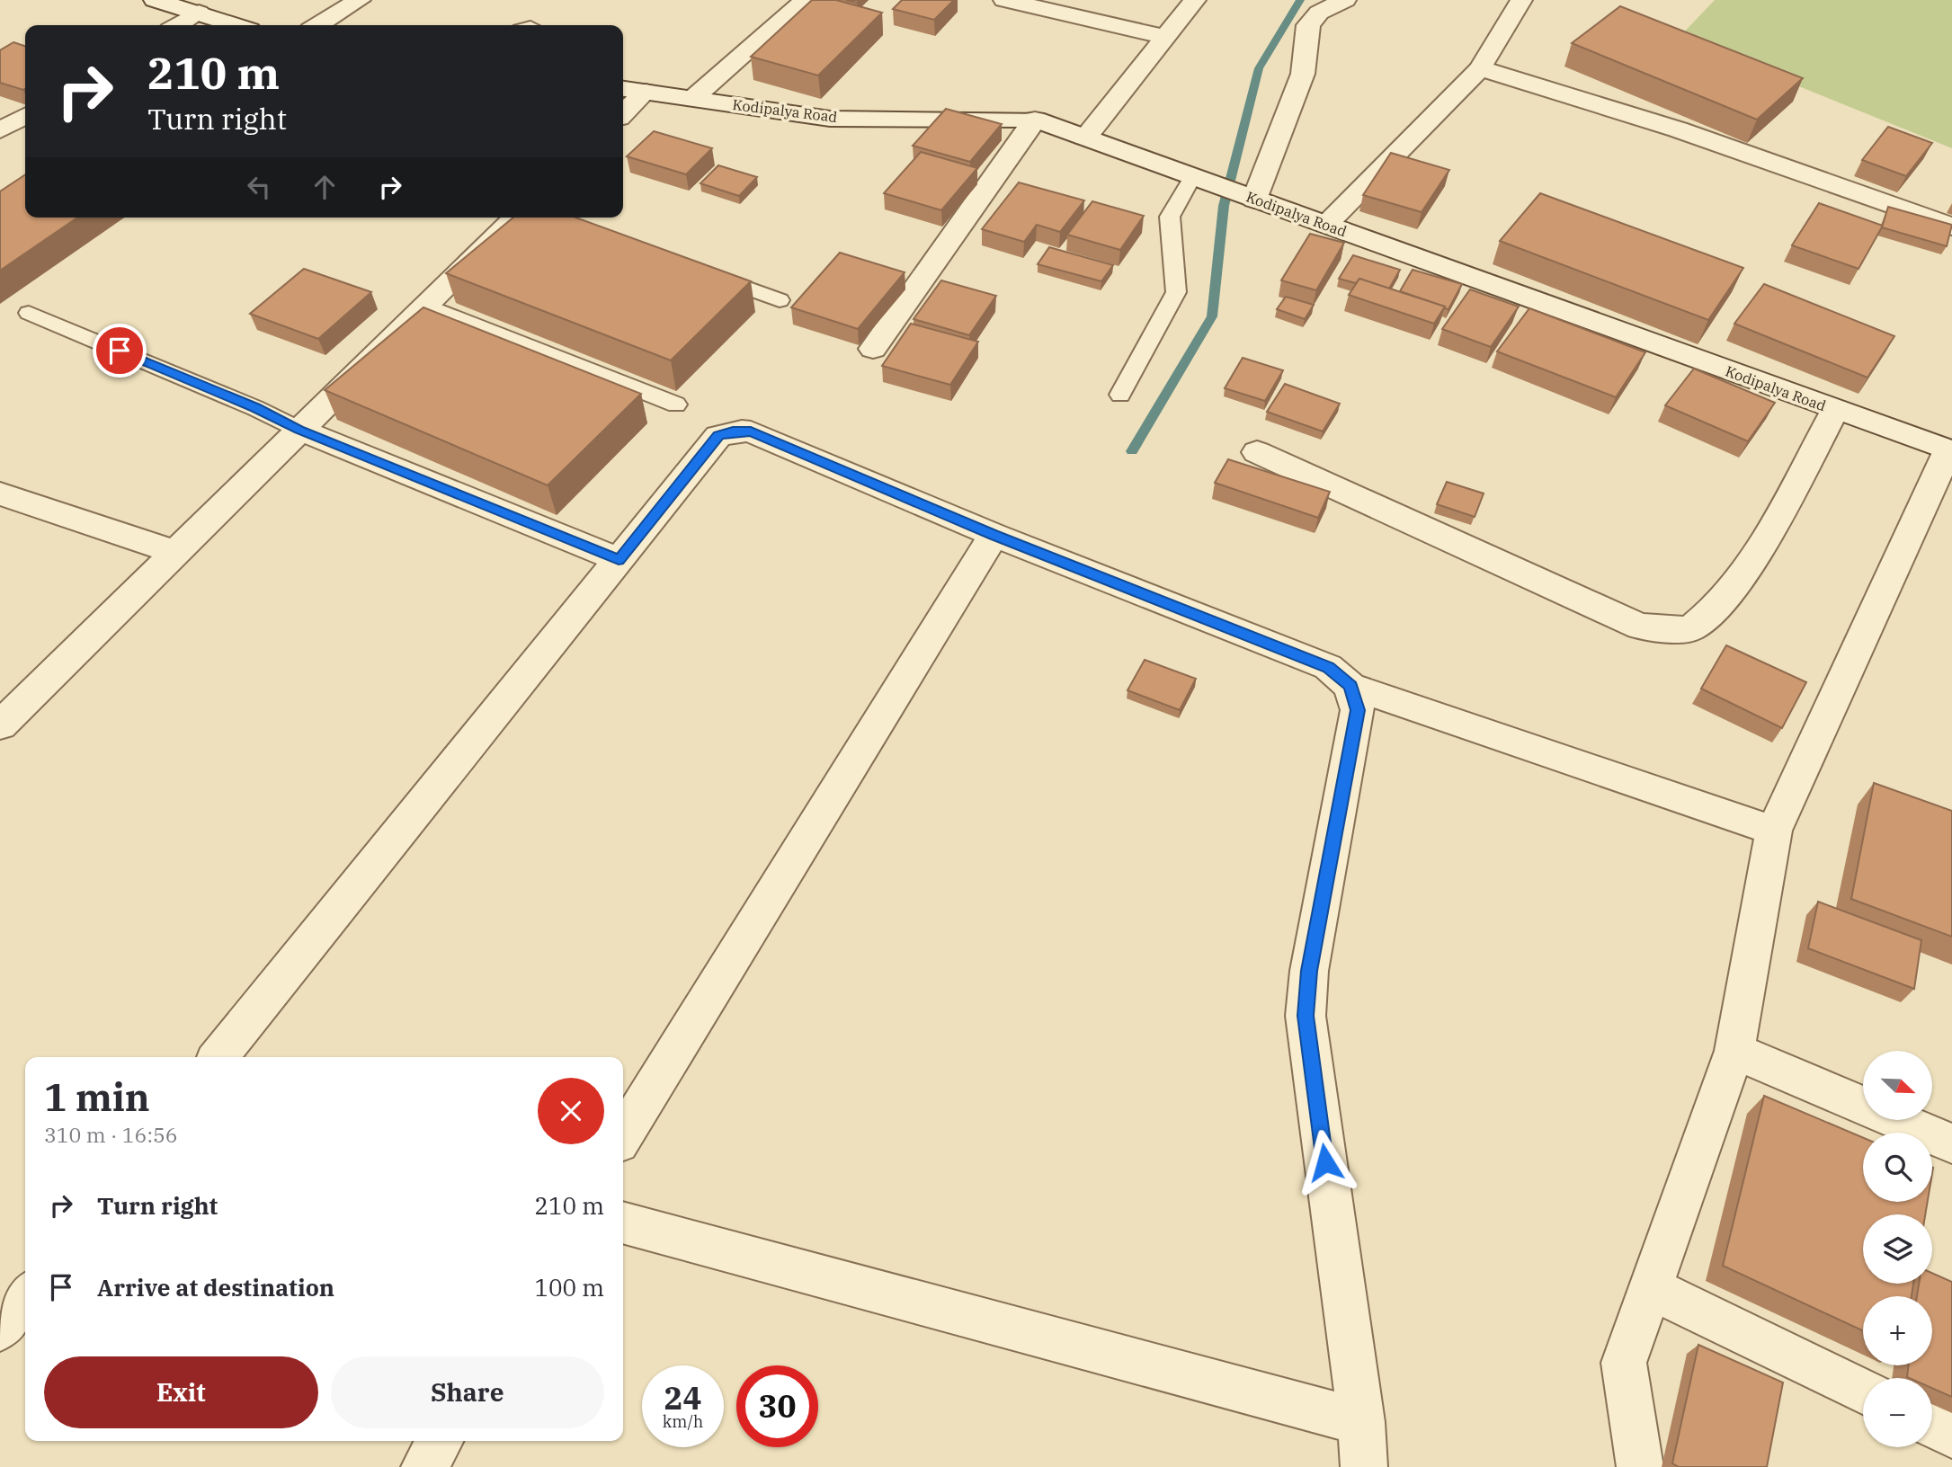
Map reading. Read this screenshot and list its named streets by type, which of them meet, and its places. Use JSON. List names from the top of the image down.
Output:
{
  "streets": {
    "street": ["Kodipalya Road"]
  },
  "north": "bottom right",
  "page": {
    "turn": ["210 m", "Turn right"],
    "map_buttons": ["+", "−"],
    "heading": ["1 min", "310 m · 16:56"],
    "list": [
      {
        "name": "Turn right",
        "value": "210 m"
      },
      {
        "name": "Arrive at destination",
        "value": "100 m"
      }
    ],
    "buttons": ["Exit", "Share"],
    "speed": "24 km/h",
    "limit": "30"
  }
}
